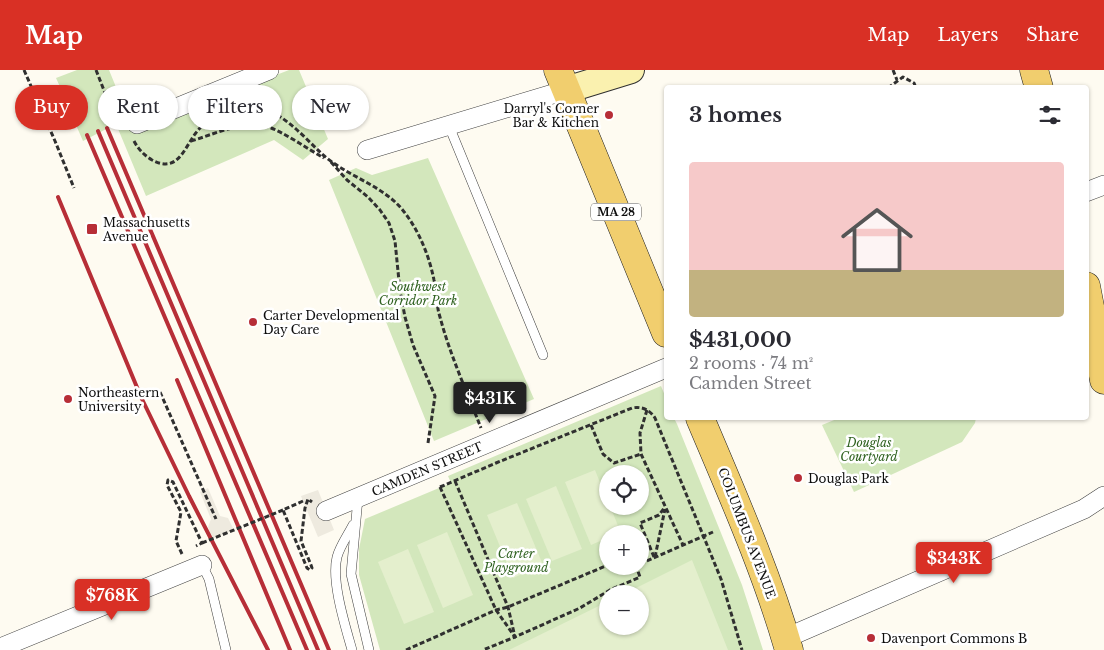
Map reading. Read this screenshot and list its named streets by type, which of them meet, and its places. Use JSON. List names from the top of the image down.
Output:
{
  "streets": {
    "main road": ["MA 28", "COLUMBUS AVENUE"],
    "street": ["CAMDEN STREET"]
  },
  "parks": ["Southwest Corridor Park", "Douglas Courtyard", "Carter Playground"],
  "places": {
    "other": [
      "Darryl's Corner Bar & Kitchen",
      "Carter Developmental Day Care",
      "Northeastern University",
      "Douglas Park",
      "Davenport Commons B"
    ],
    "transit": ["Massachusetts Avenue"]
  },
  "page": {
    "header": "Map",
    "nav": ["Map", "Layers", "Share"],
    "chip": [
      "Buy",
      "Rent",
      "Filters",
      "New"
    ],
    "heading": "3 homes",
    "list": [
      {
        "name": "$431,000",
        "note": "2 rooms · 74 m² · Camden Street"
      }
    ],
    "price": ["$431K", "$343K", "$768K"],
    "map_buttons": ["+", "−"]
  }
}
